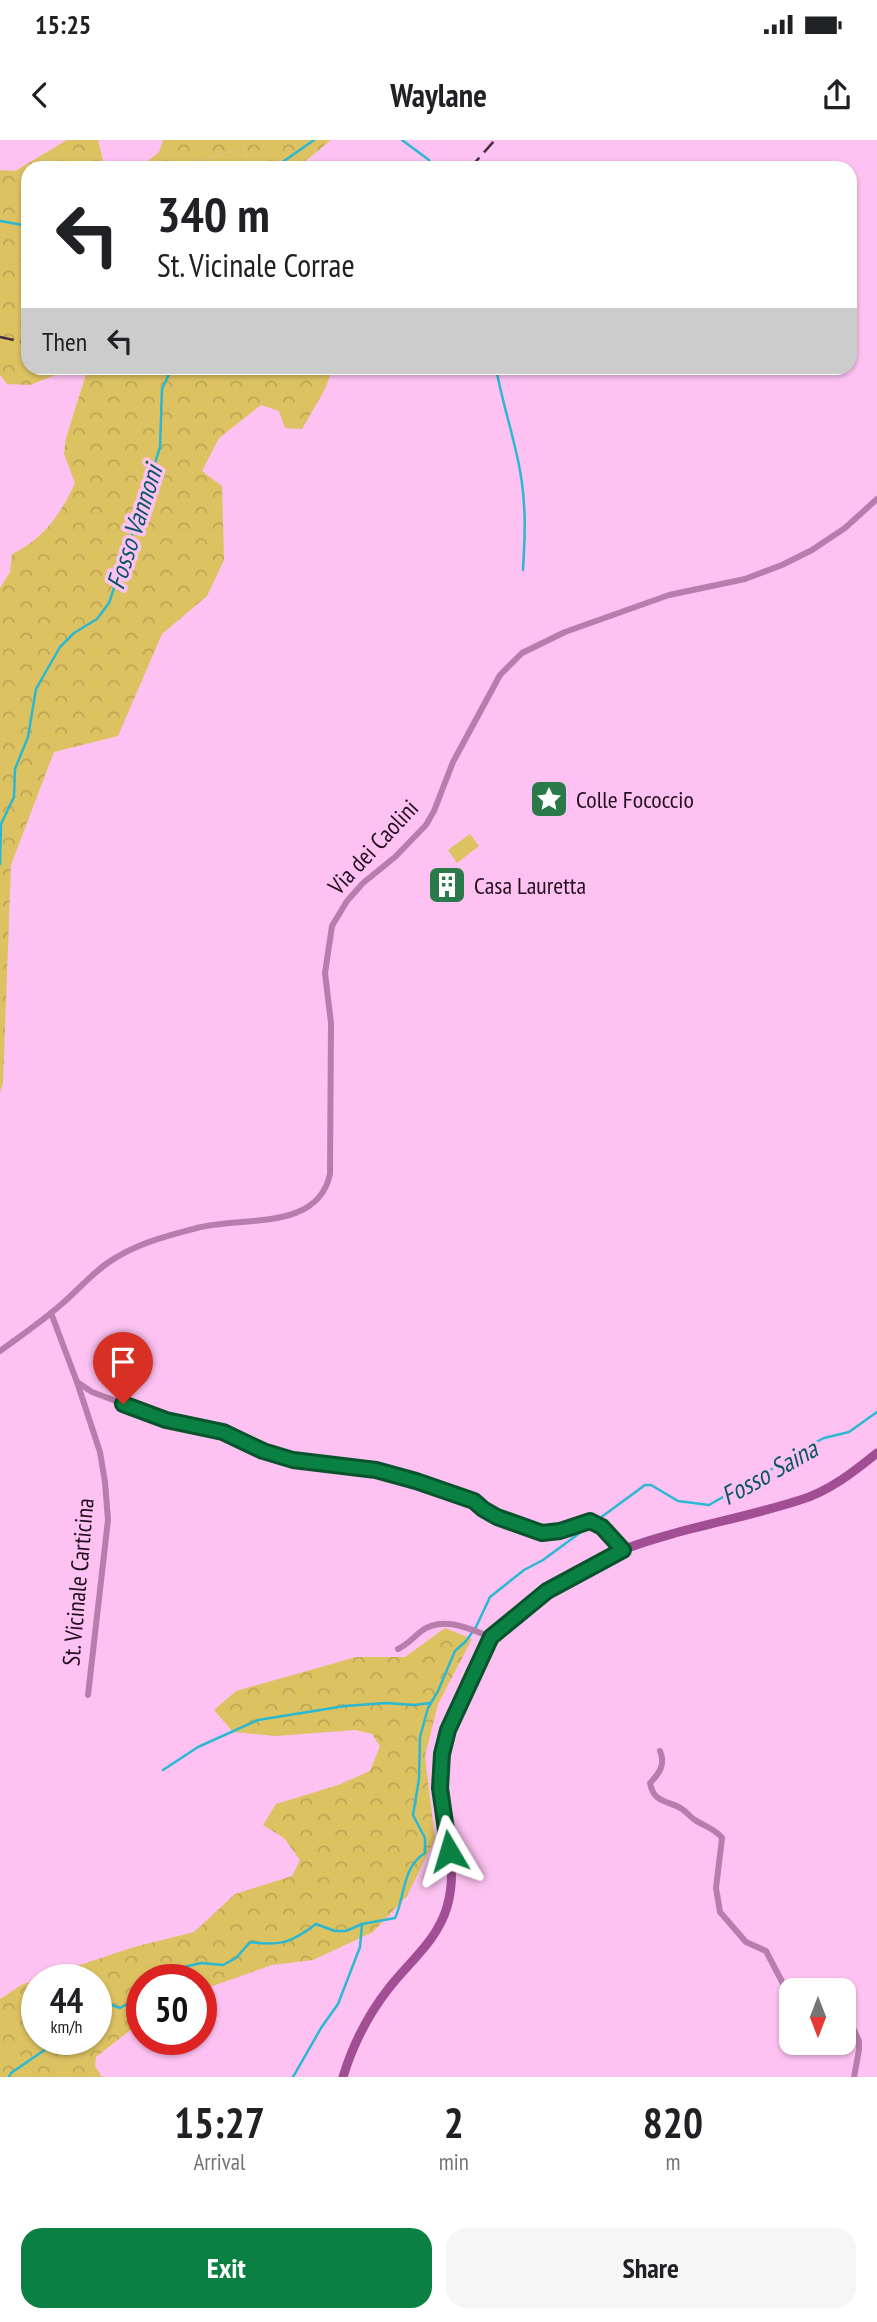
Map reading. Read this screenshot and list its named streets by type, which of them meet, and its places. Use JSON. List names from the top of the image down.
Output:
{
  "streets": {
    "street": ["Via dei Caolini", "St. Vicinale Carticina"]
  },
  "crossings": [
    ["Via dei Caolini", "St. Vicinale Carticina"]
  ],
  "water": ["Fosso Vannoni", "Fosso Saina"],
  "places": {
    "place": ["Colle Fococcio"],
    "building": ["Casa Lauretta"]
  },
  "north": "bottom",
  "page": {
    "status": "15:25",
    "header": "Waylane",
    "turn": ["340 m", "St. Vicinale Corrae"],
    "then": "Then",
    "speed": "44 km/h",
    "limit": "50",
    "eta": [
      "15:27",
      "Arrival",
      "2",
      "min",
      "820",
      "m"
    ],
    "buttons": ["Exit", "Share"]
  }
}
